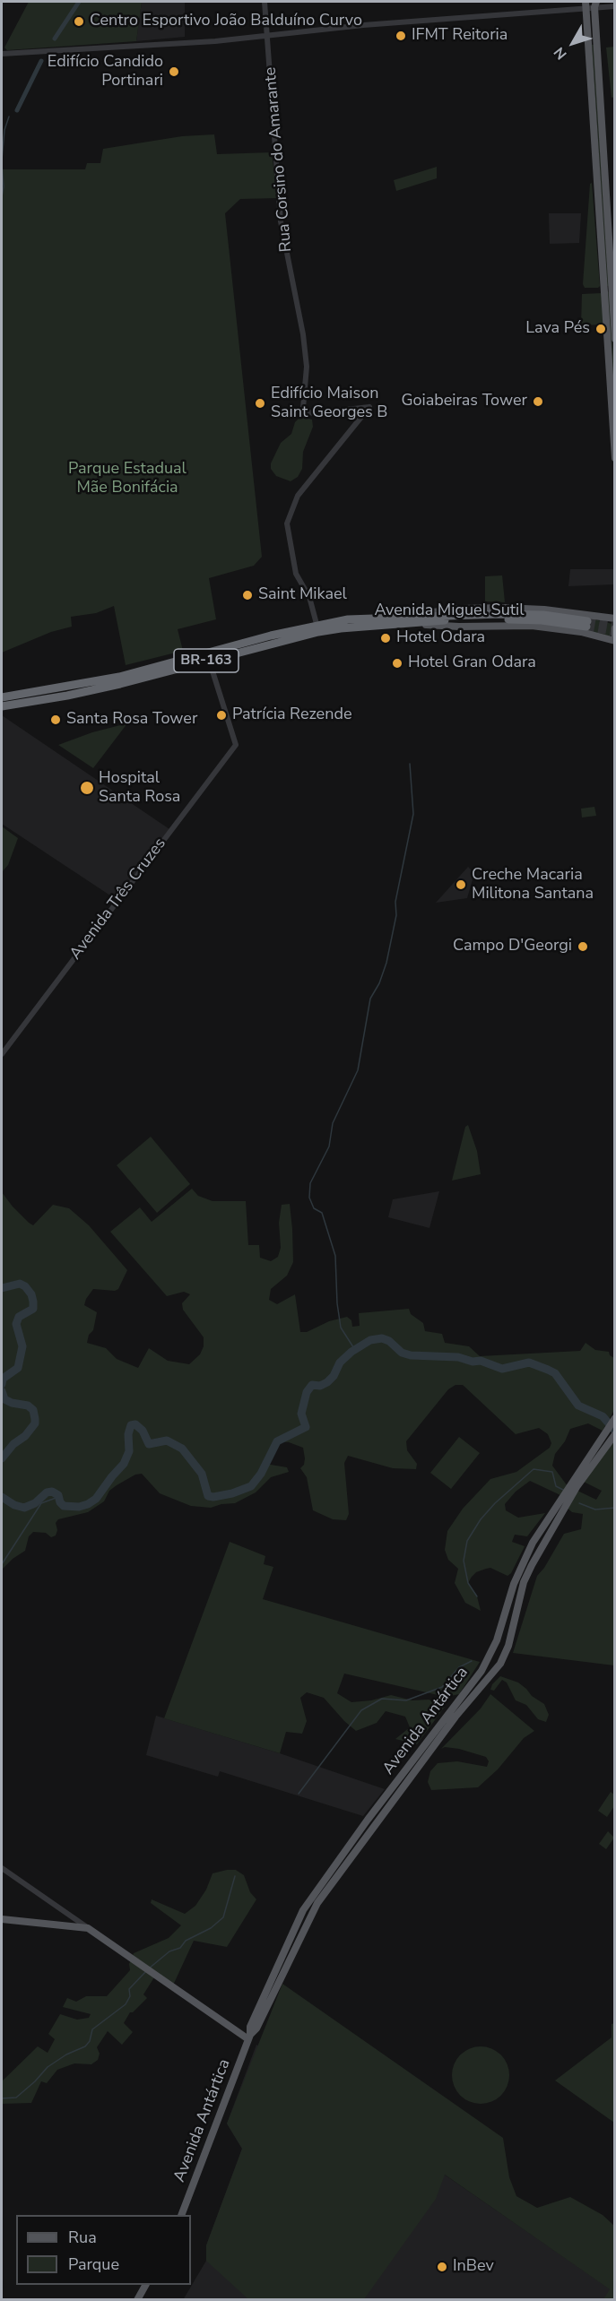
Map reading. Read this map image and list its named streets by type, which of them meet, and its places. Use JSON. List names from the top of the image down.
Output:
{
  "streets": {
    "highway": ["Avenida Miguel Sutil", "BR-163"],
    "main road": ["Avenida Antártica"],
    "street": ["Rua Corsino do Amarante", "Avenida Três Cruzes"]
  },
  "crossings": [
    ["Rua Corsino do Amarante", "Avenida Miguel Sutil"],
    ["Avenida Miguel Sutil", "BR-163"],
    ["Avenida Miguel Sutil", "Avenida Três Cruzes"]
  ],
  "parks": ["Parque Estadual Mãe Bonifácia"],
  "places": [
    "Centro Esportivo João Balduíno Curvo",
    "IFMT Reitoria",
    "Edifício Candido Portinari",
    "Lava Pés",
    "Goiabeiras Tower",
    "Edifício Maison Saint Georges B",
    "Saint Mikael",
    "Hotel Odara",
    "Hotel Gran Odara",
    "Patrícia Rezende",
    "Santa Rosa Tower",
    "Hospital Santa Rosa",
    "Creche Macaria Militona Santana",
    "Campo D'Georgi",
    "InBev"
  ],
  "legend": ["Rua", "Parque"],
  "north": "bottom left"
}
